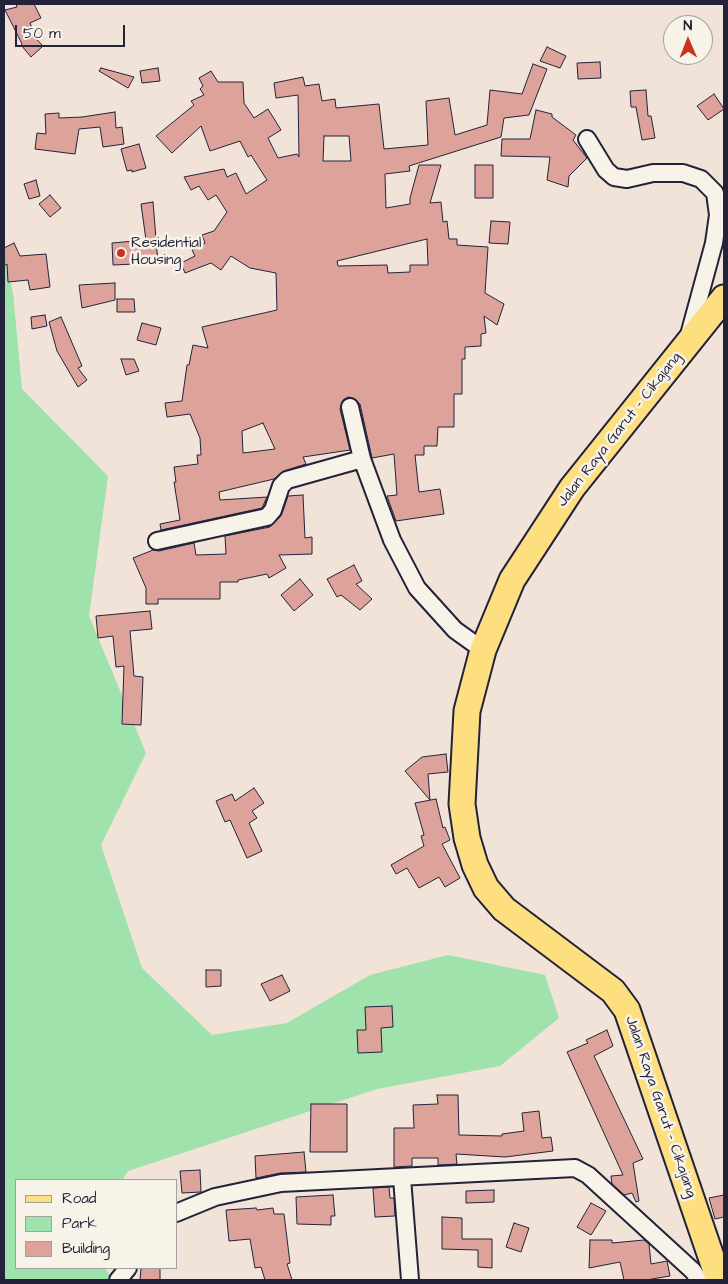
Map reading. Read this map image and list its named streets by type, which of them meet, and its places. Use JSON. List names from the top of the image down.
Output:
{
  "streets": {
    "main road": ["Jalan Raya Garut - Cikajang"]
  },
  "places": ["Residential Housing"],
  "legend": ["Road", "Park", "Building"],
  "scale_bar": "50 m",
  "north": "top"
}
